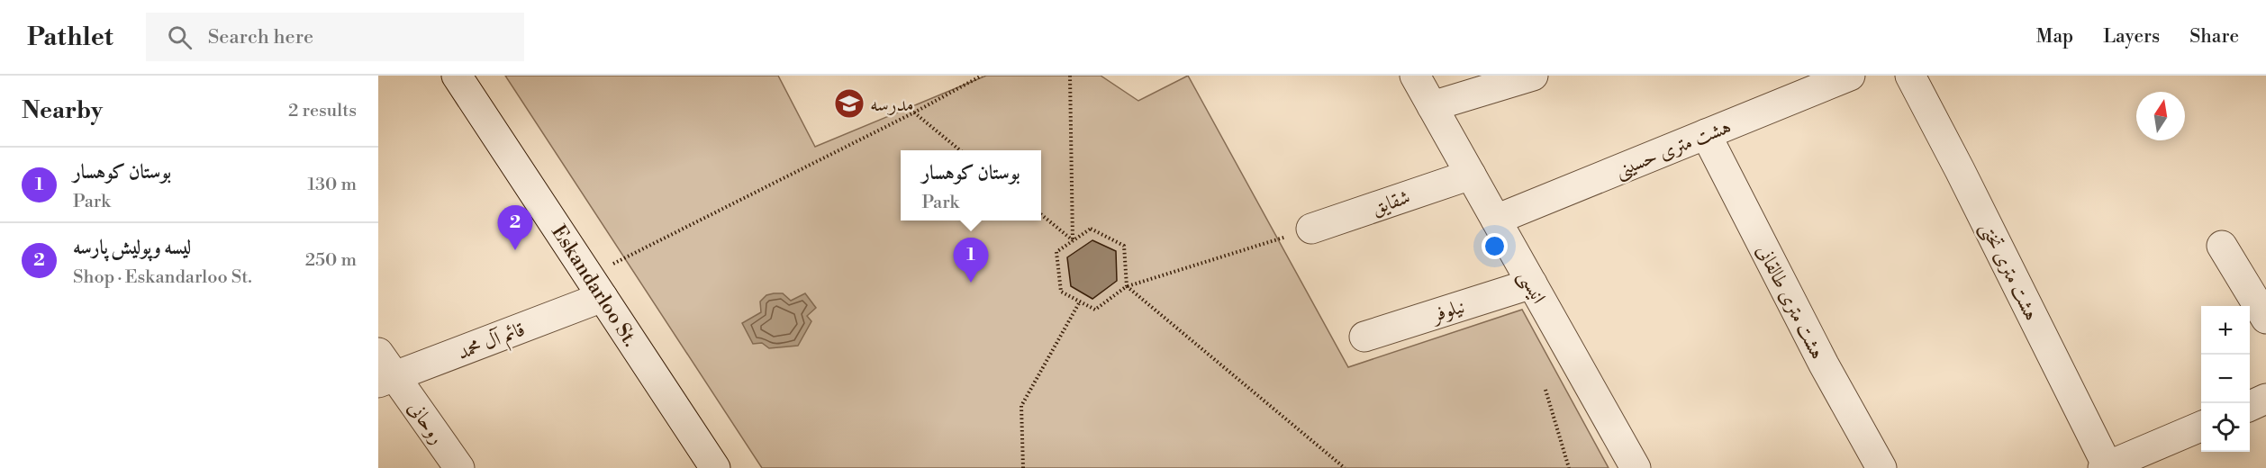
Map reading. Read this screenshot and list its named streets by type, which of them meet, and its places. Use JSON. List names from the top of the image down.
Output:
{
  "streets": {
    "street": [
      "هشت متری حسینی",
      "شقایق",
      "هشت متری تختی",
      "Eskandarloo St.",
      "انیسی",
      "هشت متری طالقانی",
      "نیلوفر",
      "قائم آل محمد",
      "روحانی"
    ]
  },
  "crossings": [
    ["هشت متری حسینی", "انیسی"],
    ["هشت متری حسینی", "هشت متری طالقانی"],
    ["شقایق", "انیسی"],
    ["Eskandarloo St.", "قائم آل محمد"],
    ["انیسی", "نیلوفر"],
    ["قائم آل محمد", "روحانی"]
  ],
  "places": {
    "school or university": ["مدرسه"]
  },
  "north": "top",
  "page": {
    "header": "Pathlet",
    "search": "Search here",
    "nav": ["Map", "Layers", "Share"],
    "heading": ["Nearby", "2 results"],
    "list": [
      {
        "mark": "1",
        "name": "بوستان کوهسار",
        "note": "Park",
        "value": "130 m"
      },
      {
        "mark": "2",
        "name": "لیسه وپولیش پارسه",
        "note": "Shop · Eskandarloo St.",
        "value": "250 m"
      }
    ],
    "popup": ["بوستان کوهسار", "Park"],
    "pins": ["2", "1"],
    "map_buttons": ["+", "−"]
  }
}
